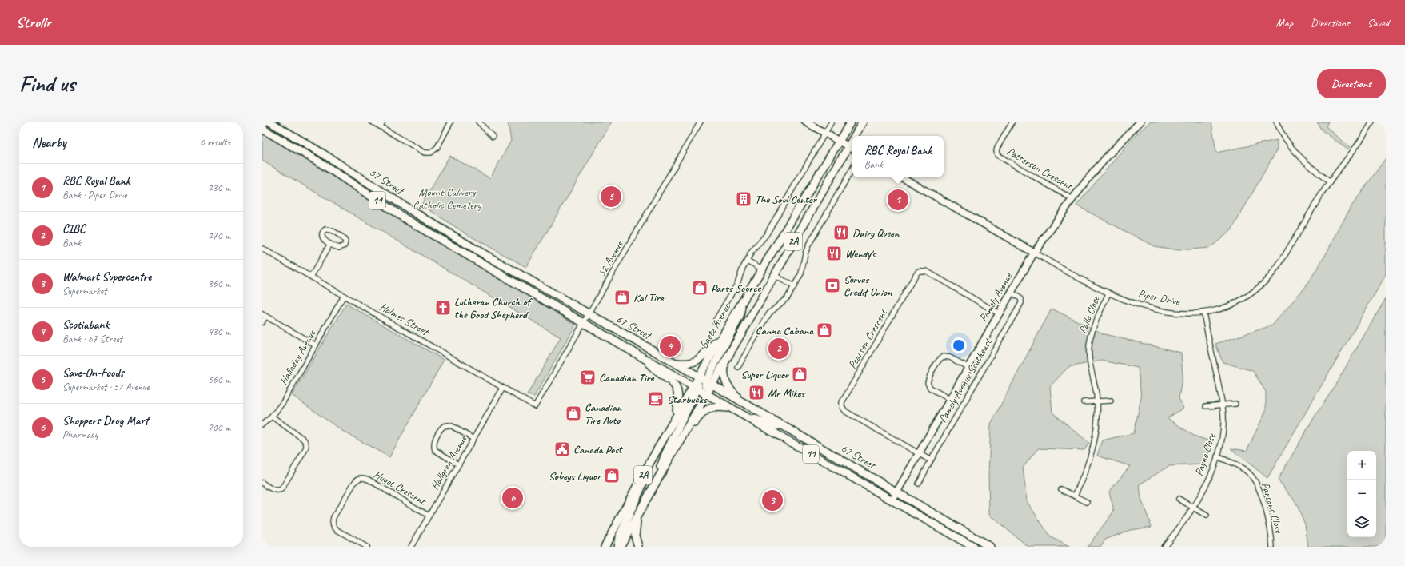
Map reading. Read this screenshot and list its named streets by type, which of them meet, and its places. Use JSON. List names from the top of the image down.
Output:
{
  "streets": {
    "main road": [
      "67 Street",
      "11",
      "2A",
      "Gaetz Avenue"
    ],
    "street": [
      "Patterson Crescent",
      "52 Avenue",
      "Pamely Avenue",
      "Piper Drive",
      "Pallo Close",
      "Holmes Street",
      "Pearson Crescent",
      "Halladay Avenue",
      "Pamely Avenue Southeast",
      "Payne Close",
      "Hallgren Avenue",
      "Huget Crescent",
      "Parsons Close"
    ]
  },
  "crossings": [
    ["Patterson Crescent", "Pamely Avenue"],
    ["67 Street", "2A"],
    ["67 Street", "52 Avenue"],
    ["67 Street", "Pamely Avenue"],
    ["67 Street", "Gaetz Avenue"],
    ["52 Avenue", "Holmes Street"],
    ["Pamely Avenue", "Piper Drive"],
    ["Pamely Avenue", "Pearson Crescent"],
    ["Pamely Avenue", "Pamely Avenue Southeast"],
    ["Piper Drive", "Pallo Close"],
    ["Piper Drive", "Payne Close"],
    ["Holmes Street", "Halladay Avenue"],
    ["Holmes Street", "Hallgren Avenue"],
    ["Pearson Crescent", "Pamely Avenue Southeast"],
    ["Payne Close", "Parsons Close"],
    ["Hallgren Avenue", "Huget Crescent"]
  ],
  "parks": ["Mount Calivery Catholic Cemetery"],
  "places": {
    "building": ["The Soul Center"],
    "restaurant": ["Dairy Queen", "Wendy's", "Mr Mikes"],
    "bank": ["Servus Credit Union"],
    "shop": [
      "Parts Source",
      "Kal Tire",
      "Canna Cabana",
      "Super Liquor",
      "Canadian Tire Auto",
      "Sobeys Liquor"
    ],
    "church": ["Lutheran Church of the Good Shepherd"],
    "supermarket": ["Canadian Tire"],
    "cafe": ["Starbucks"],
    "public building": ["Canada Post"]
  },
  "page": {
    "header": "Strollr",
    "nav": ["Map", "Directions", "Saved"],
    "buttons": "Directions",
    "title": "Find us",
    "heading": ["Nearby", "6 results"],
    "popup": ["RBC Royal Bank", "Bank"],
    "list": [
      {
        "mark": "1",
        "name": "RBC Royal Bank",
        "note": "Bank · Piper Drive",
        "value": "230 m"
      },
      {
        "mark": "2",
        "name": "CIBC",
        "note": "Bank",
        "value": "270 m"
      },
      {
        "mark": "3",
        "name": "Walmart Supercentre",
        "note": "Supermarket",
        "value": "360 m"
      },
      {
        "mark": "4",
        "name": "Scotiabank",
        "note": "Bank · 67 Street",
        "value": "430 m"
      },
      {
        "mark": "5",
        "name": "Save-On-Foods",
        "note": "Supermarket · 52 Avenue",
        "value": "560 m"
      },
      {
        "mark": "6",
        "name": "Shoppers Drug Mart",
        "note": "Pharmacy",
        "value": "700 m"
      }
    ],
    "pins": [
      "5",
      "1",
      "4",
      "2",
      "6",
      "3"
    ],
    "map_buttons": ["+", "−"]
  }
}
